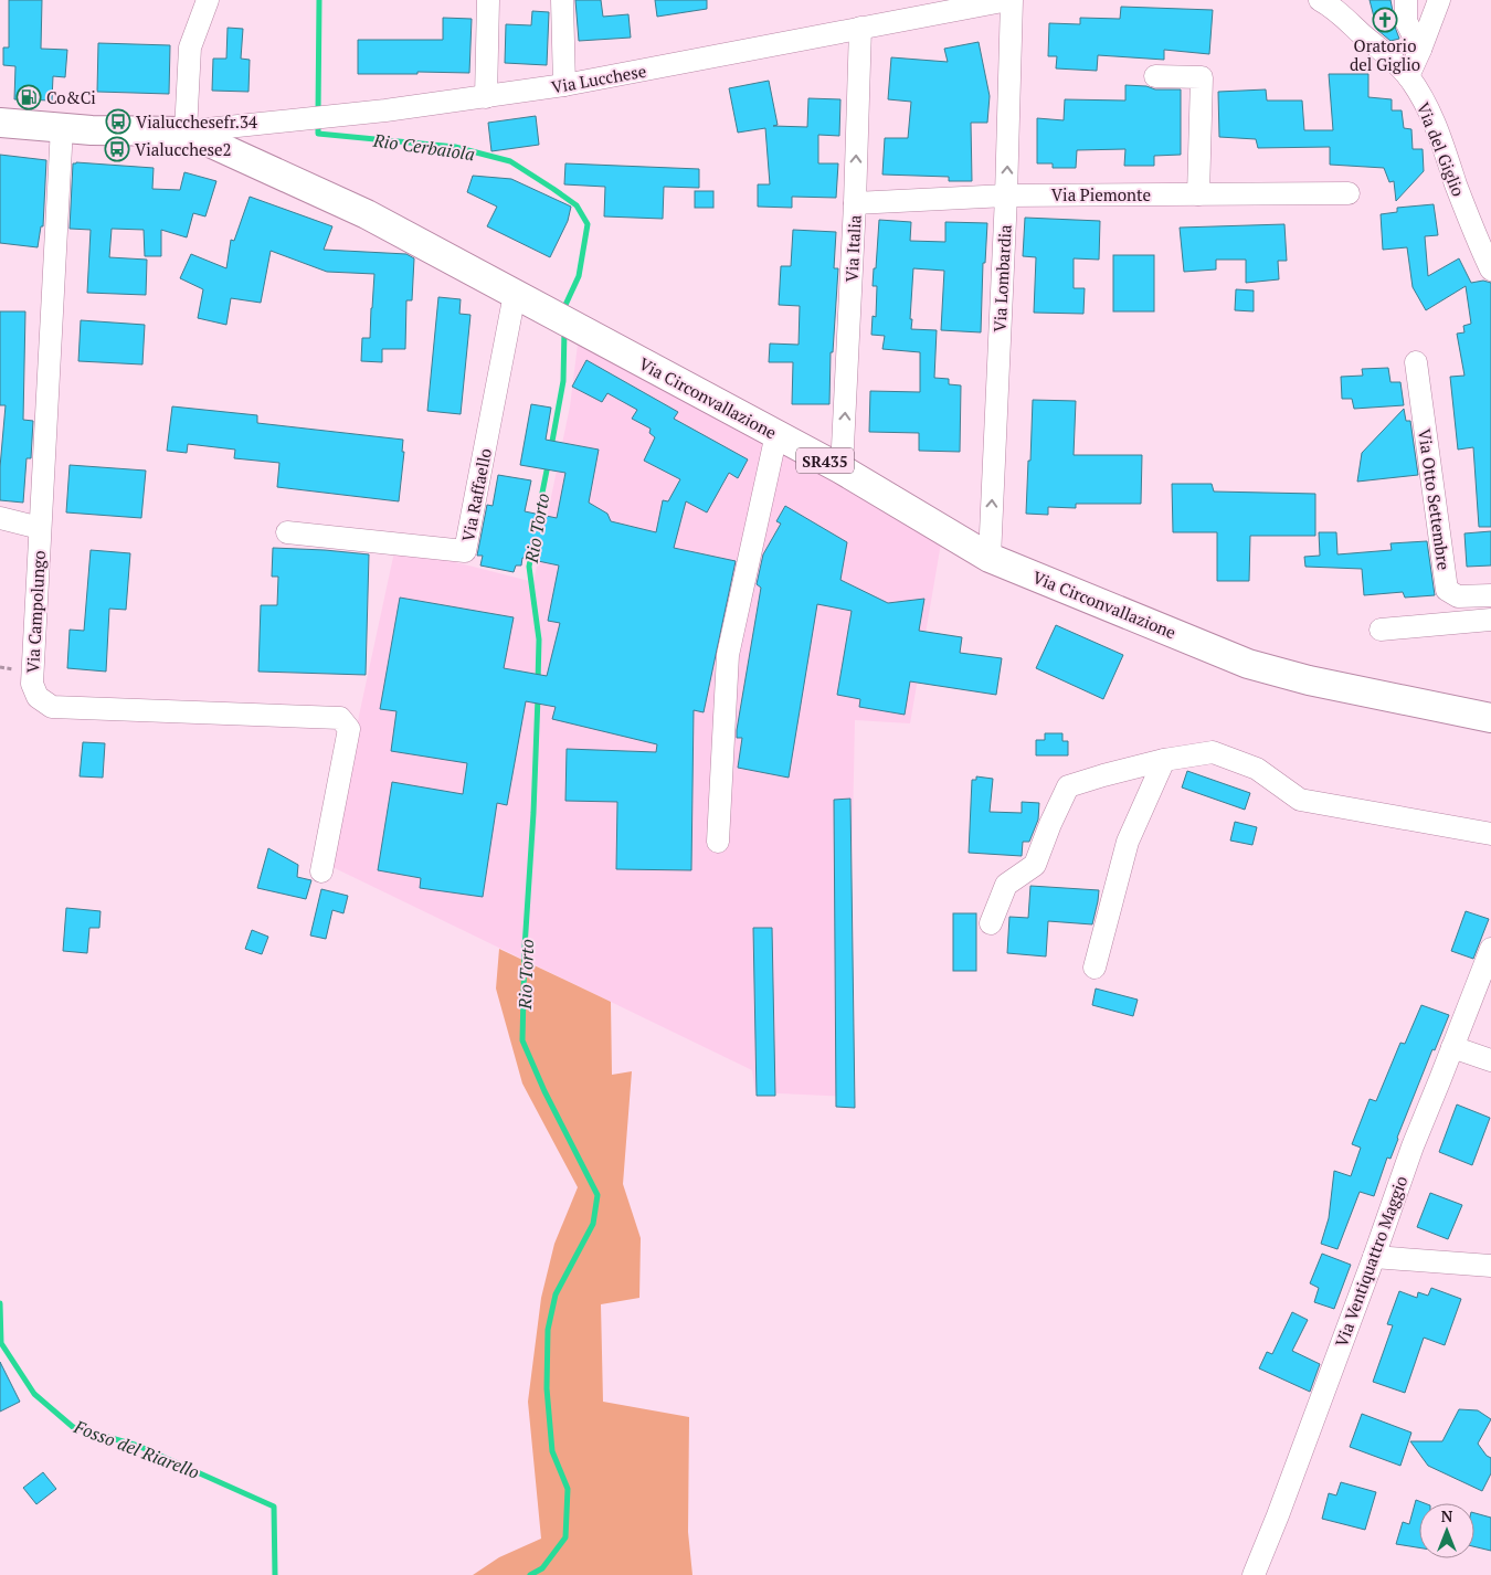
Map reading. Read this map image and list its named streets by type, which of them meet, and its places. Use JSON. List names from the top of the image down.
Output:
{
  "streets": {
    "main road": ["Via Circonvallazione", "SR435"],
    "street": [
      "Via Lucchese",
      "Via del Giglio",
      "Via Piemonte",
      "Via Italia",
      "Via Lombardia",
      "Via Raffaello",
      "Via Otto Settembre",
      "Via Campolungo",
      "Via Ventiquattro Maggio"
    ]
  },
  "crossings": [
    ["Via Lucchese", "Via Italia"],
    ["Via Lucchese", "Via Lombardia"],
    ["Via Lucchese", "Via Circonvallazione"],
    ["Via Lucchese", "SR435"],
    ["Via Piemonte", "Via Italia"],
    ["Via Piemonte", "Via Lombardia"],
    ["Via Italia", "Via Circonvallazione"],
    ["Via Lombardia", "Via Circonvallazione"],
    ["Via Circonvallazione", "SR435"],
    ["Via Circonvallazione", "Via Raffaello"],
    ["SR435", "Via Campolungo"]
  ],
  "one_way": ["Via Italia", "Via Lombardia"],
  "water": ["Rio Cerbaiola", "Rio Torto", "Fosso del Riarello"],
  "places": {
    "church": ["Oratorio del Giglio"],
    "fuel station": ["Co&Ci"],
    "bus stop": ["Vialucchesefr.34", "Vialucchese2"]
  },
  "north": "top"
}
